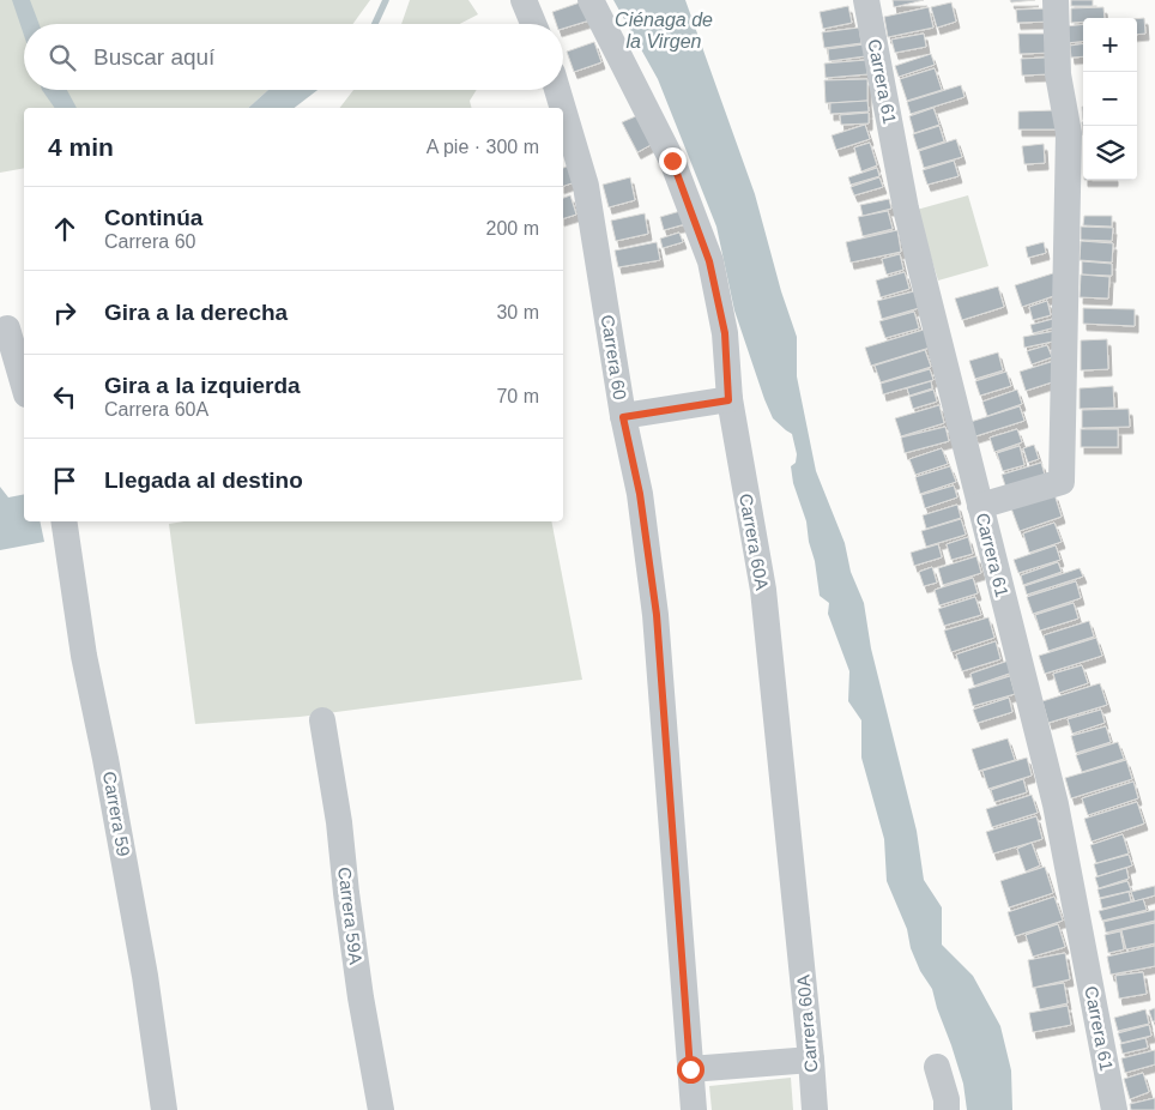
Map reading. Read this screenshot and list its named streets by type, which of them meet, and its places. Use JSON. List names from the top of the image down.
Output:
{
  "streets": {
    "street": [
      "Carrera 61",
      "Carrera 60",
      "Carrera 60A",
      "Carrera 59",
      "Carrera 59A"
    ]
  },
  "water": ["Ciénaga de la Virgen"],
  "page": {
    "map_buttons": ["+", "−"],
    "search": "Buscar aquí",
    "heading": ["4 min", "A pie · 300 m"],
    "list": [
      ["Continúa", "Carrera 60", "200 m"],
      ["Gira a la derecha", "30 m"],
      ["Gira a la izquierda", "Carrera 60A", "70 m"],
      "Llegada al destino"
    ]
  }
}
